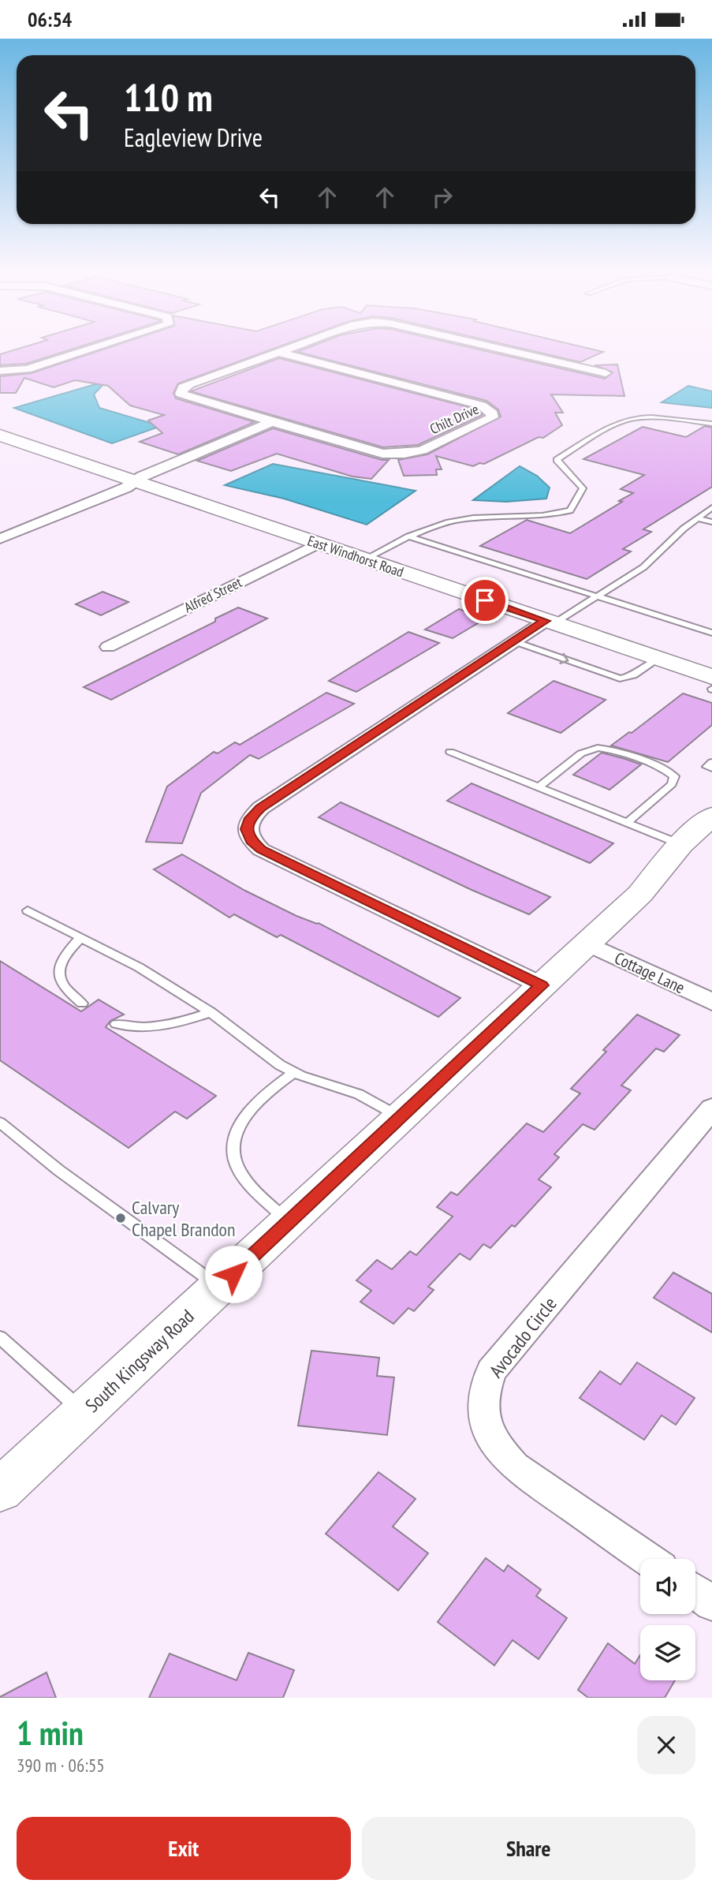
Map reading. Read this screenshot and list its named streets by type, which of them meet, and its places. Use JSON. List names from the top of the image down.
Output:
{
  "streets": {
    "street": [
      "Chilt Drive",
      "East Windhorst Road",
      "Alfred Street",
      "Cottage Lane",
      "Avocado Circle",
      "South Kingsway Road"
    ]
  },
  "crossings": [
    ["East Windhorst Road", "Alfred Street"],
    ["Cottage Lane", "South Kingsway Road"]
  ],
  "places": ["Calvary Chapel Brandon"],
  "page": {
    "status": "06:54",
    "turn": ["110 m", "Eagleview Drive"],
    "heading": ["1 min", "390 m · 06:55"],
    "buttons": ["Exit", "Share"]
  }
}
